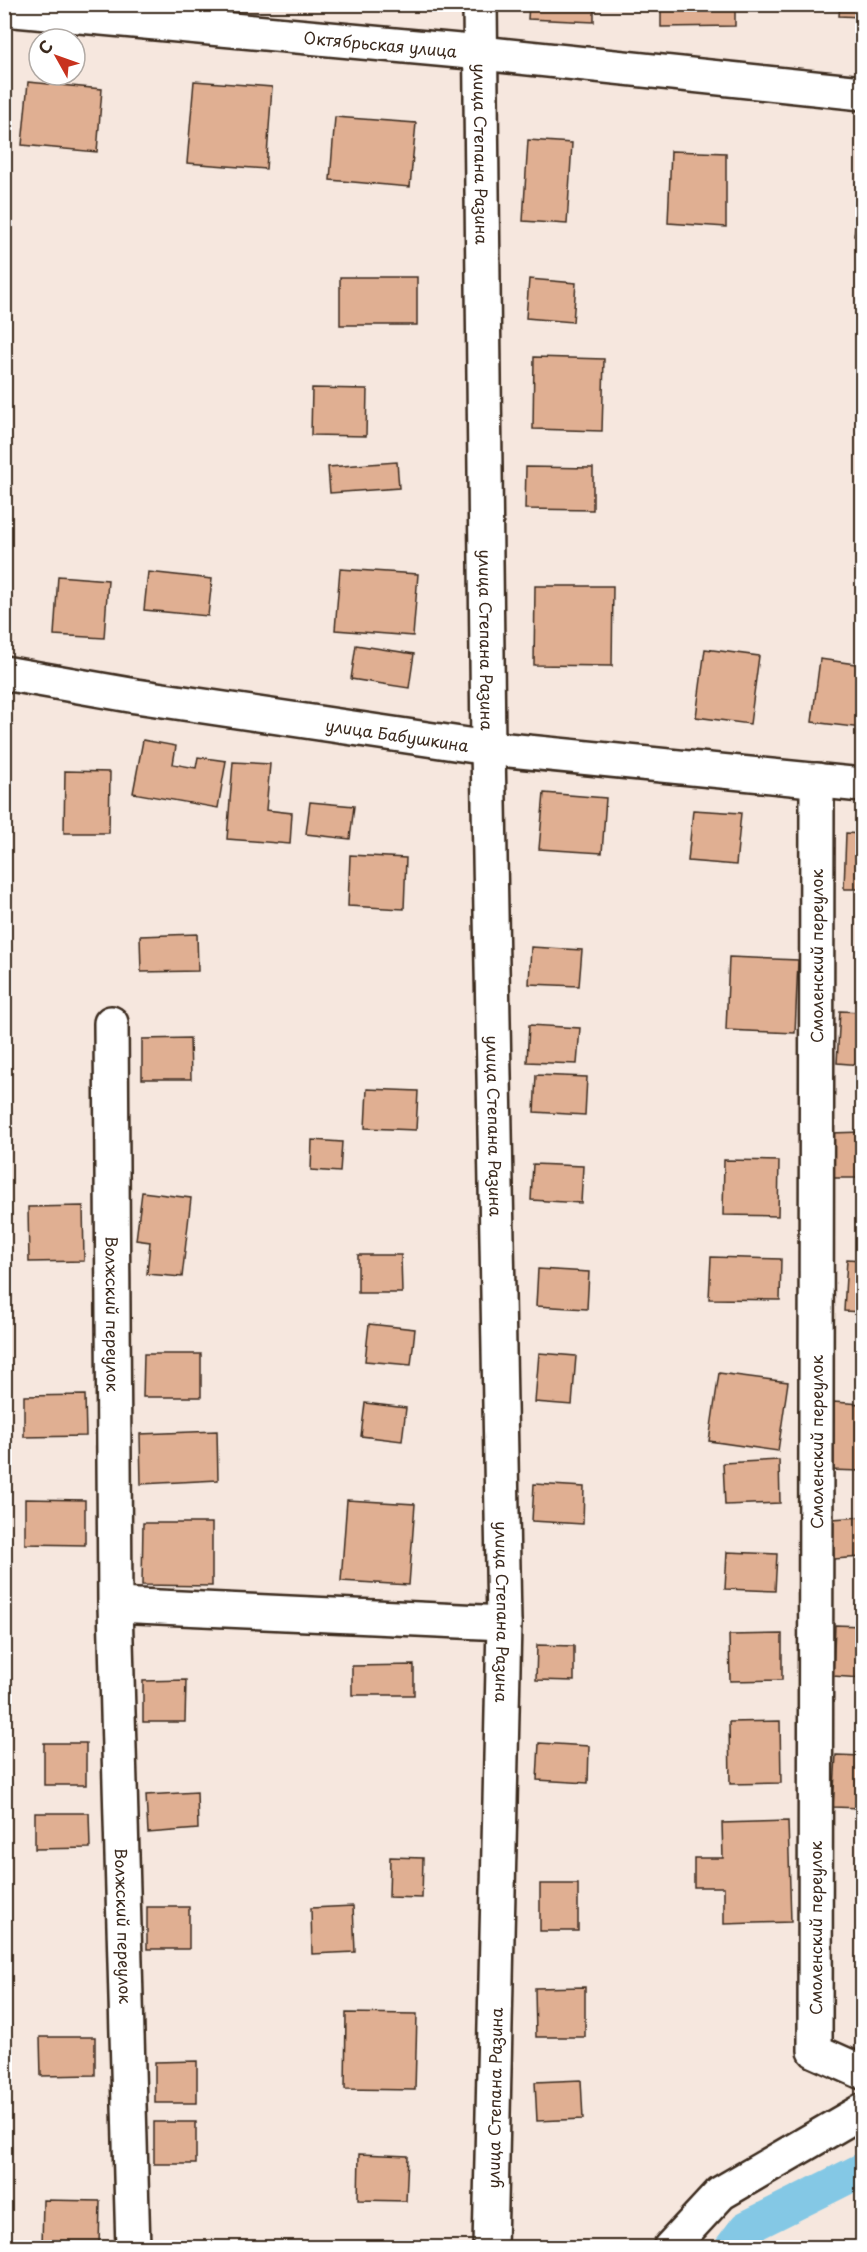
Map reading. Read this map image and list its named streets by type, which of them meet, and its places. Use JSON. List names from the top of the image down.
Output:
{
  "streets": {
    "street": [
      "Октябрьская улица",
      "улица Степана Разина",
      "улица Бабушкина",
      "Смоленский переулок",
      "Волжский переулок"
    ]
  },
  "crossings": [
    ["Октябрьская улица", "улица Степана Разина"],
    ["улица Степана Разина", "улица Бабушкина"],
    ["улица Бабушкина", "Смоленский переулок"]
  ],
  "north": "top left"
}
